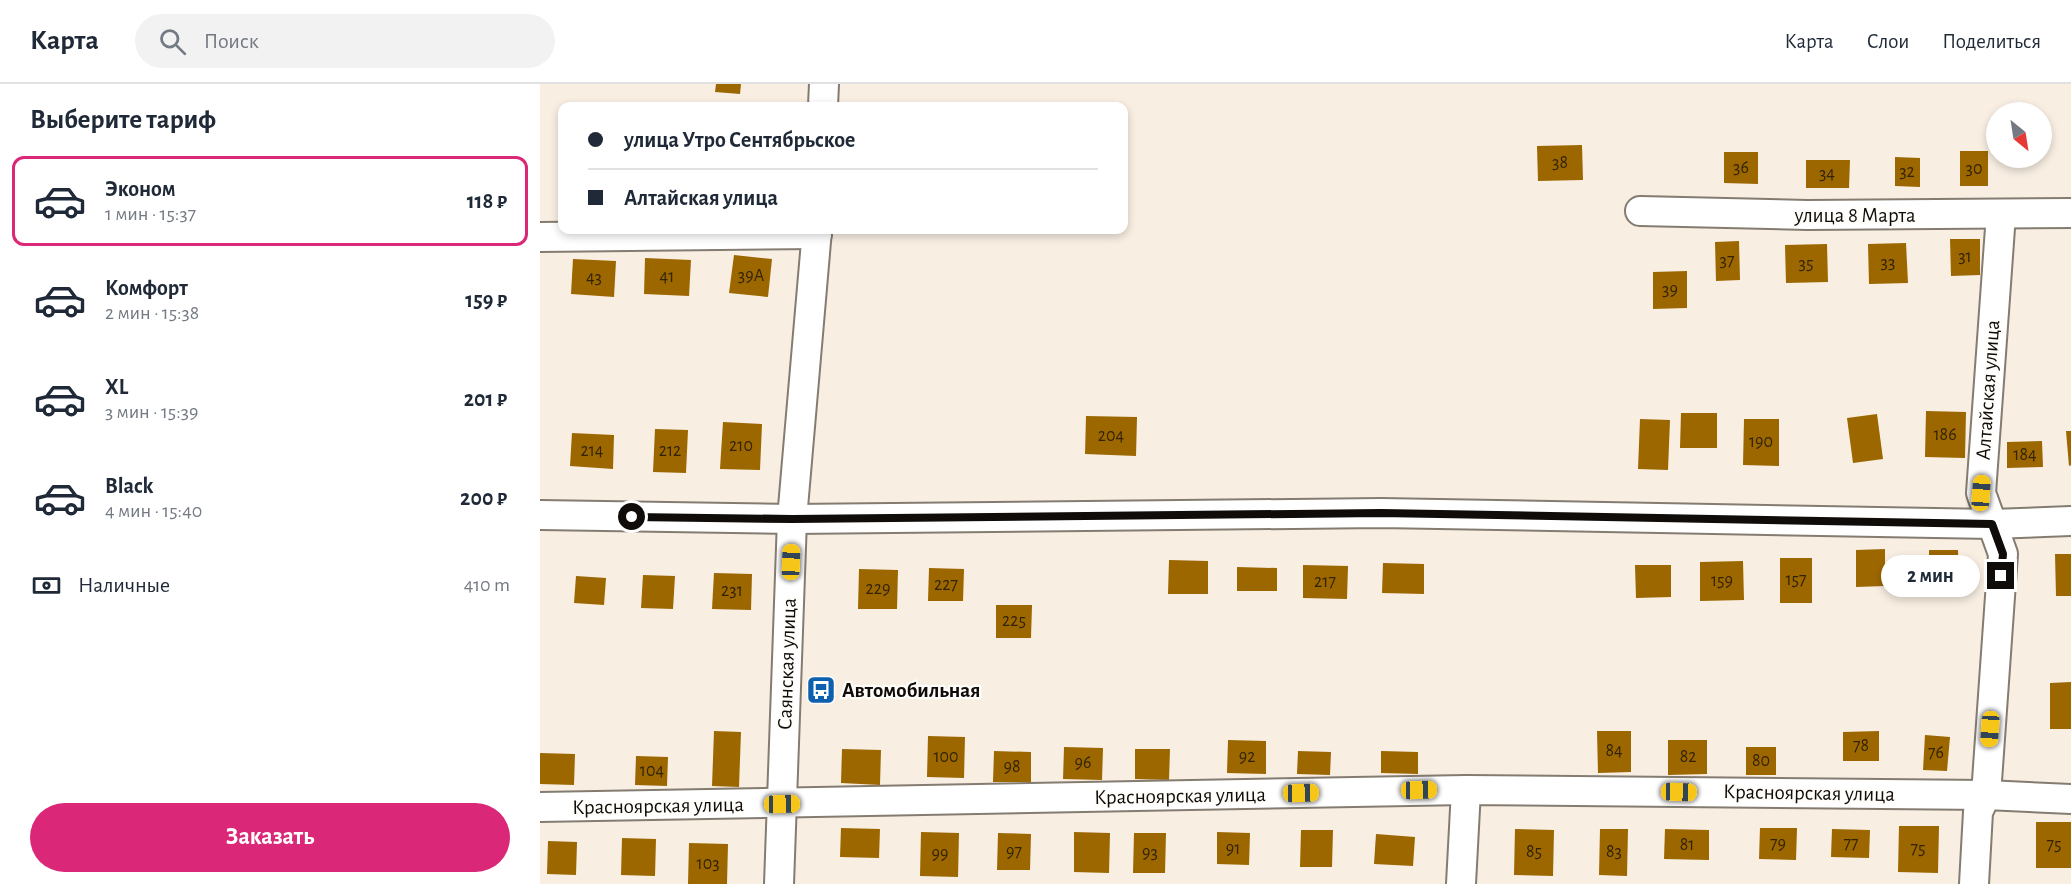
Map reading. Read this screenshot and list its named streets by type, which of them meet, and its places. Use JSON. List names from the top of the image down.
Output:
{
  "streets": {
    "street": [
      "улица 8 Марта",
      "Алтайская улица",
      "Саянская улица",
      "Красноярская улица"
    ]
  },
  "crossings": [
    ["улица 8 Марта", "Алтайская улица"],
    ["Алтайская улица", "Красноярская улица"],
    ["Саянская улица", "Красноярская улица"]
  ],
  "places": {
    "bus stop": ["Автомобильная"]
  },
  "house_numbers": [
    "38",
    "36",
    "30",
    "32",
    "34",
    "31",
    "37",
    "33",
    "35",
    "39А",
    "41",
    "43",
    "39",
    "186",
    "204",
    "190",
    "210",
    "214",
    "212",
    "184",
    "157",
    "159",
    "217",
    "227",
    "229",
    "231",
    "225",
    "78",
    "84",
    "76",
    "100",
    "92",
    "82",
    "80",
    "96",
    "98",
    "104",
    "79",
    "77",
    "81",
    "75",
    "91",
    "75",
    "97",
    "85",
    "83",
    "93",
    "99",
    "103"
  ],
  "north": "bottom right",
  "page": {
    "header": "Карта",
    "search": "Поиск",
    "nav": ["Карта", "Слои", "Поделиться"],
    "heading": "Выберите тариф",
    "banner": ["улица Утро Сентябрьское", "Алтайская улица"],
    "list": [
      {
        "name": "Эконом",
        "note": "1 мин · 15:37",
        "value": "118 ₽"
      },
      {
        "name": "Комфорт",
        "note": "2 мин · 15:38",
        "value": "159 ₽"
      },
      {
        "name": "XL",
        "note": "3 мин · 15:39",
        "value": "201 ₽"
      },
      {
        "name": "Black",
        "note": "4 мин · 15:40",
        "value": "200 ₽"
      }
    ],
    "pay": ["Наличные", "410 m"],
    "bubble": "2 мин",
    "buttons": "Заказать"
  }
}
